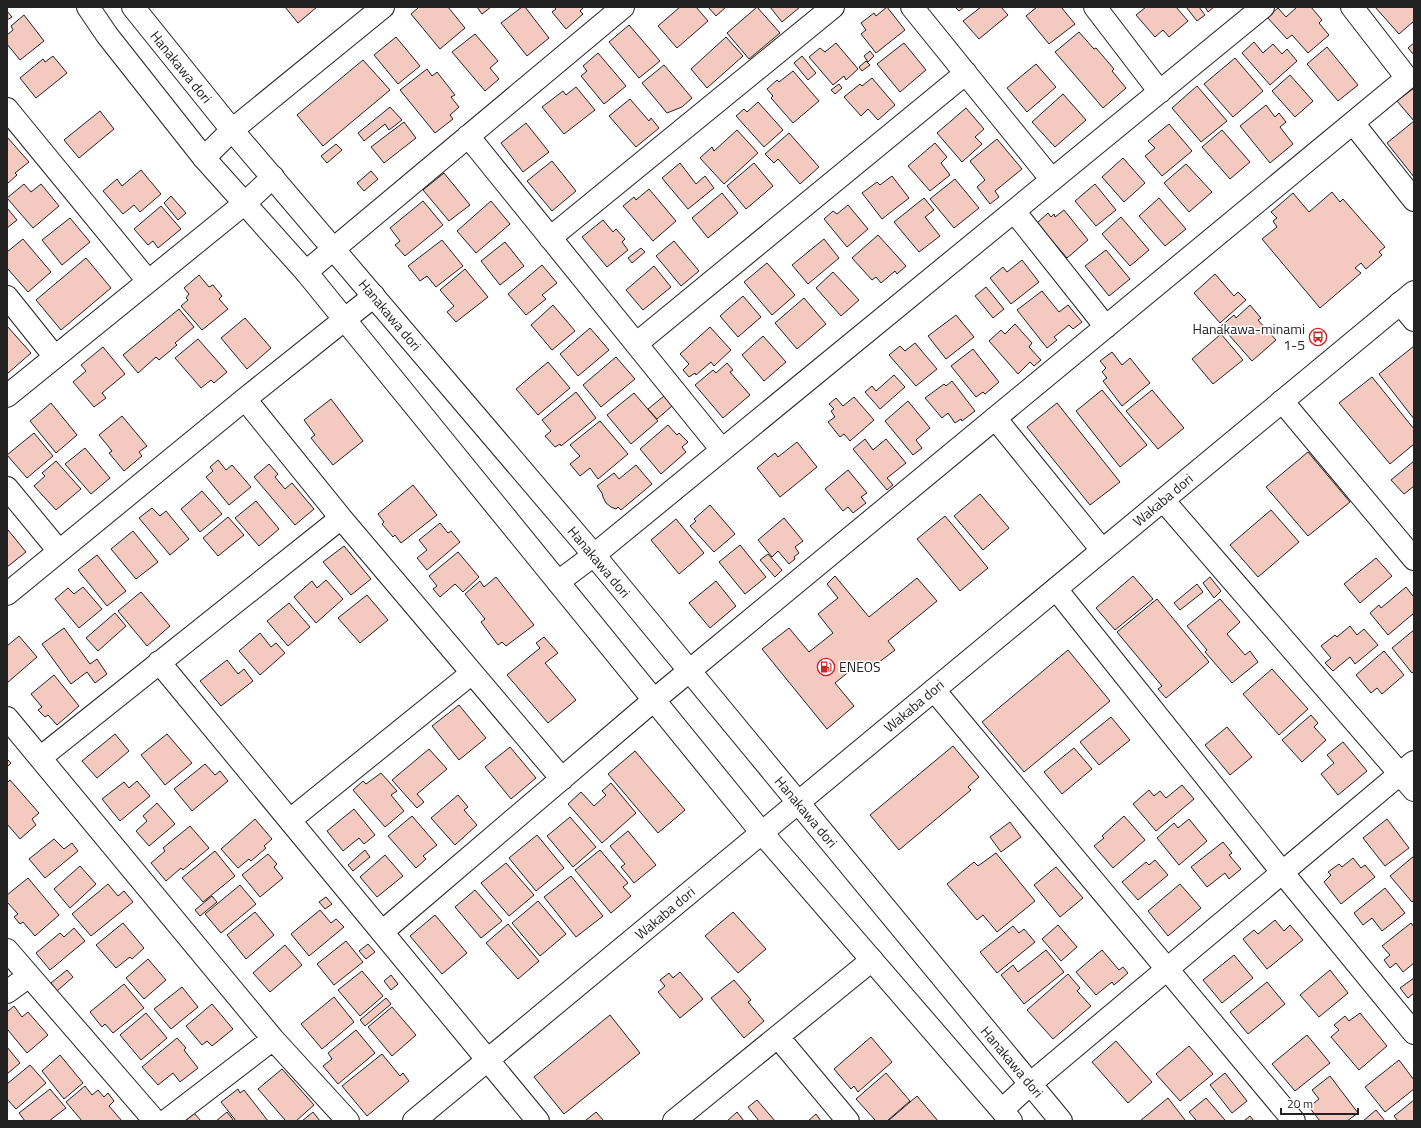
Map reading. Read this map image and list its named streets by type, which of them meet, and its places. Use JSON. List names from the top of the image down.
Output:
{
  "streets": {
    "street": ["Hanakawa dori", "Wakaba dori"]
  },
  "crossings": [
    ["Hanakawa dori", "Wakaba dori"]
  ],
  "places": {
    "bus stop": ["Hanakawa-minami 1-5"],
    "fuel station": ["ENEOS"]
  },
  "scale_bar": "20 m"
}
